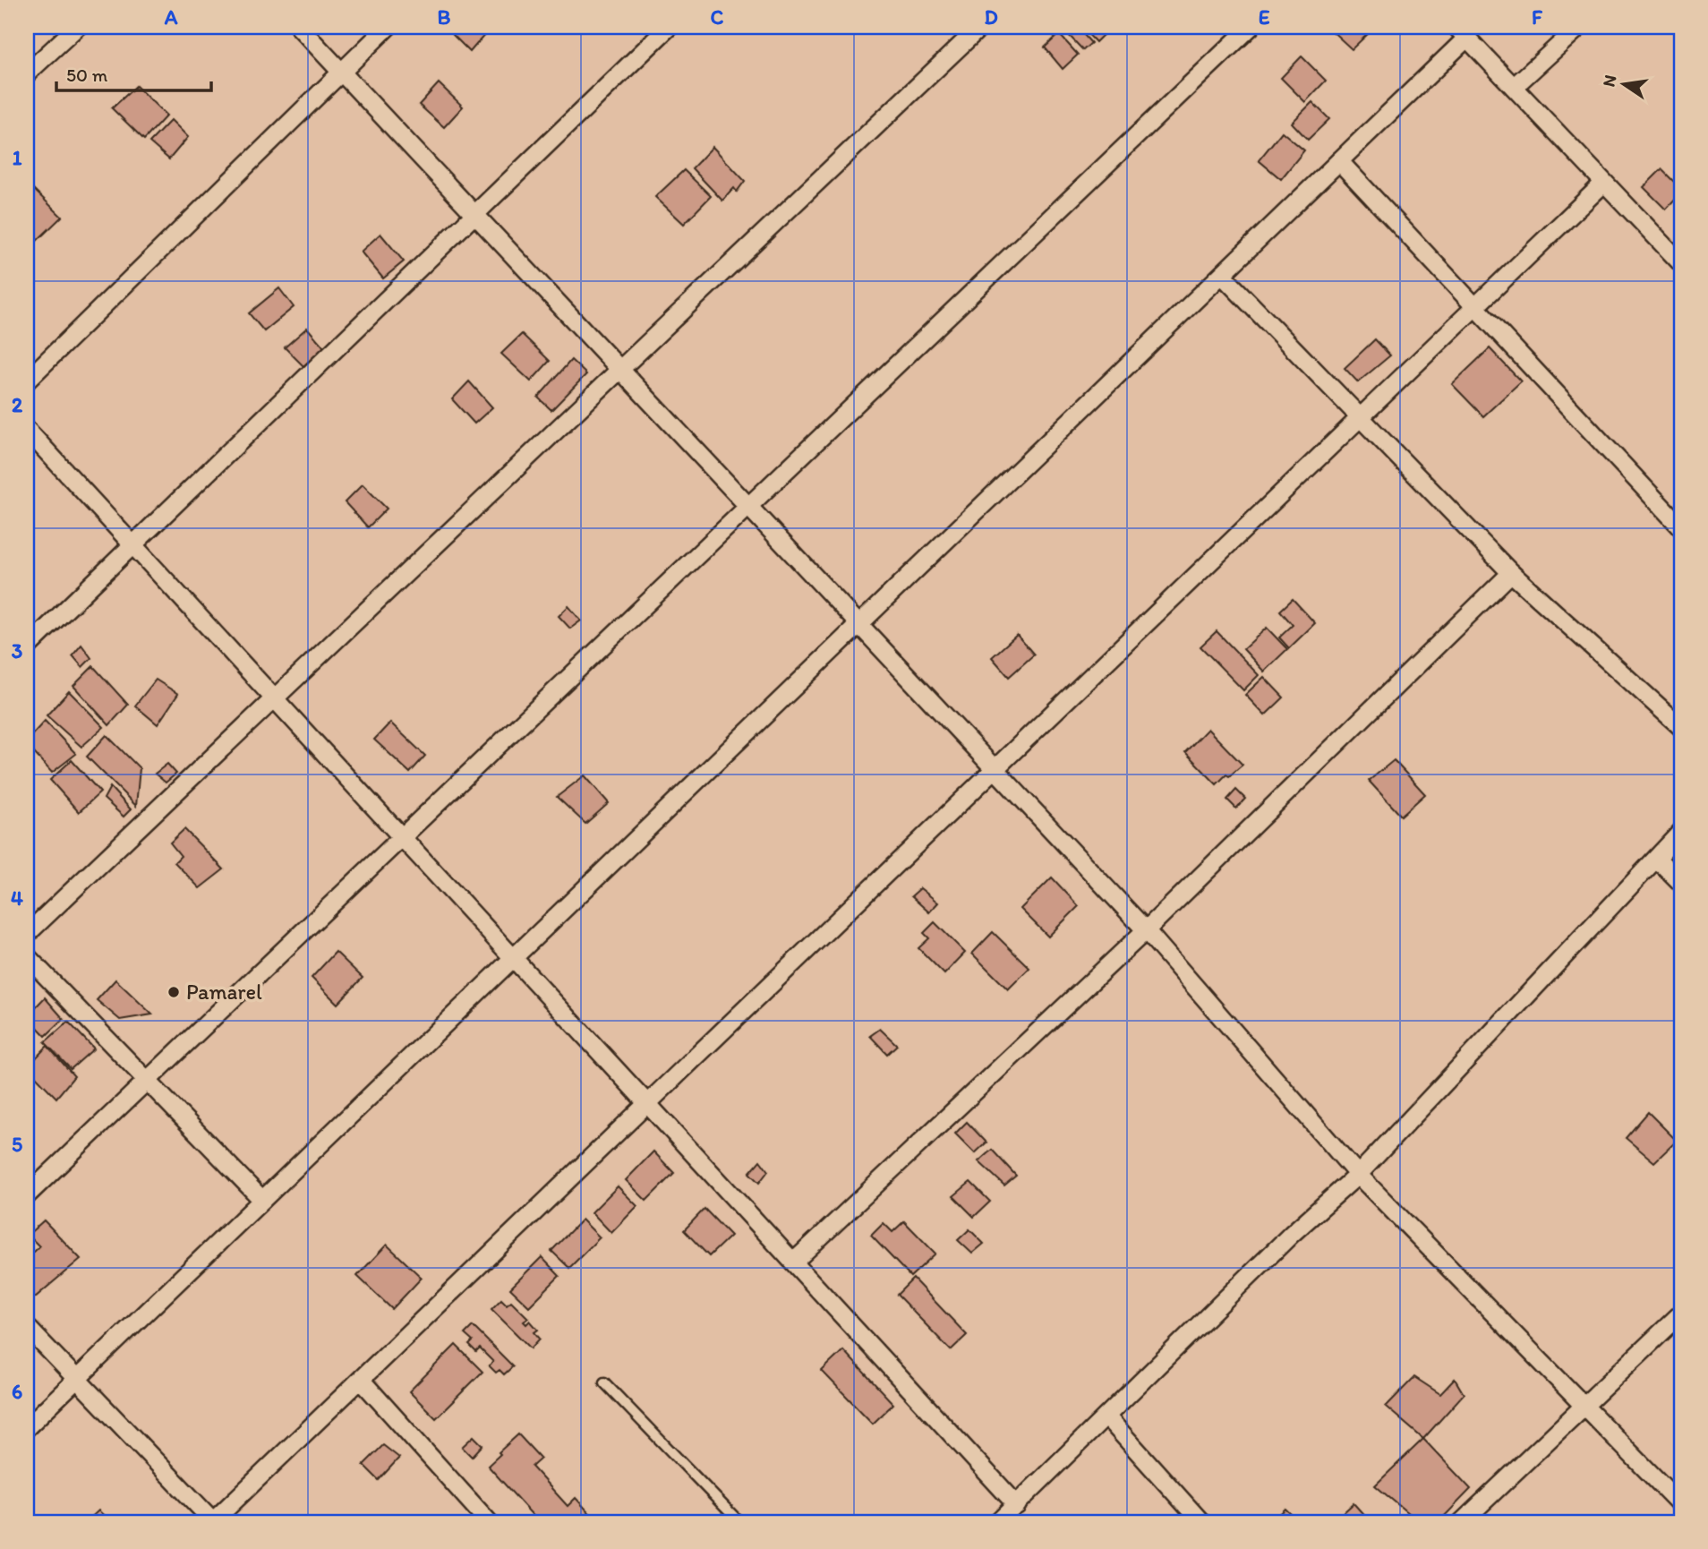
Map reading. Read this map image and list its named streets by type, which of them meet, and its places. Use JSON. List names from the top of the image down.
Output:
{
  "places": ["Pamarel"],
  "scale_bar": "50 m",
  "north": "left",
  "grid": {
    "columns": [
      "A",
      "B",
      "C",
      "D",
      "E",
      "F"
    ],
    "rows": [
      "1",
      "2",
      "3",
      "4",
      "5",
      "6"
    ]
  }
}
